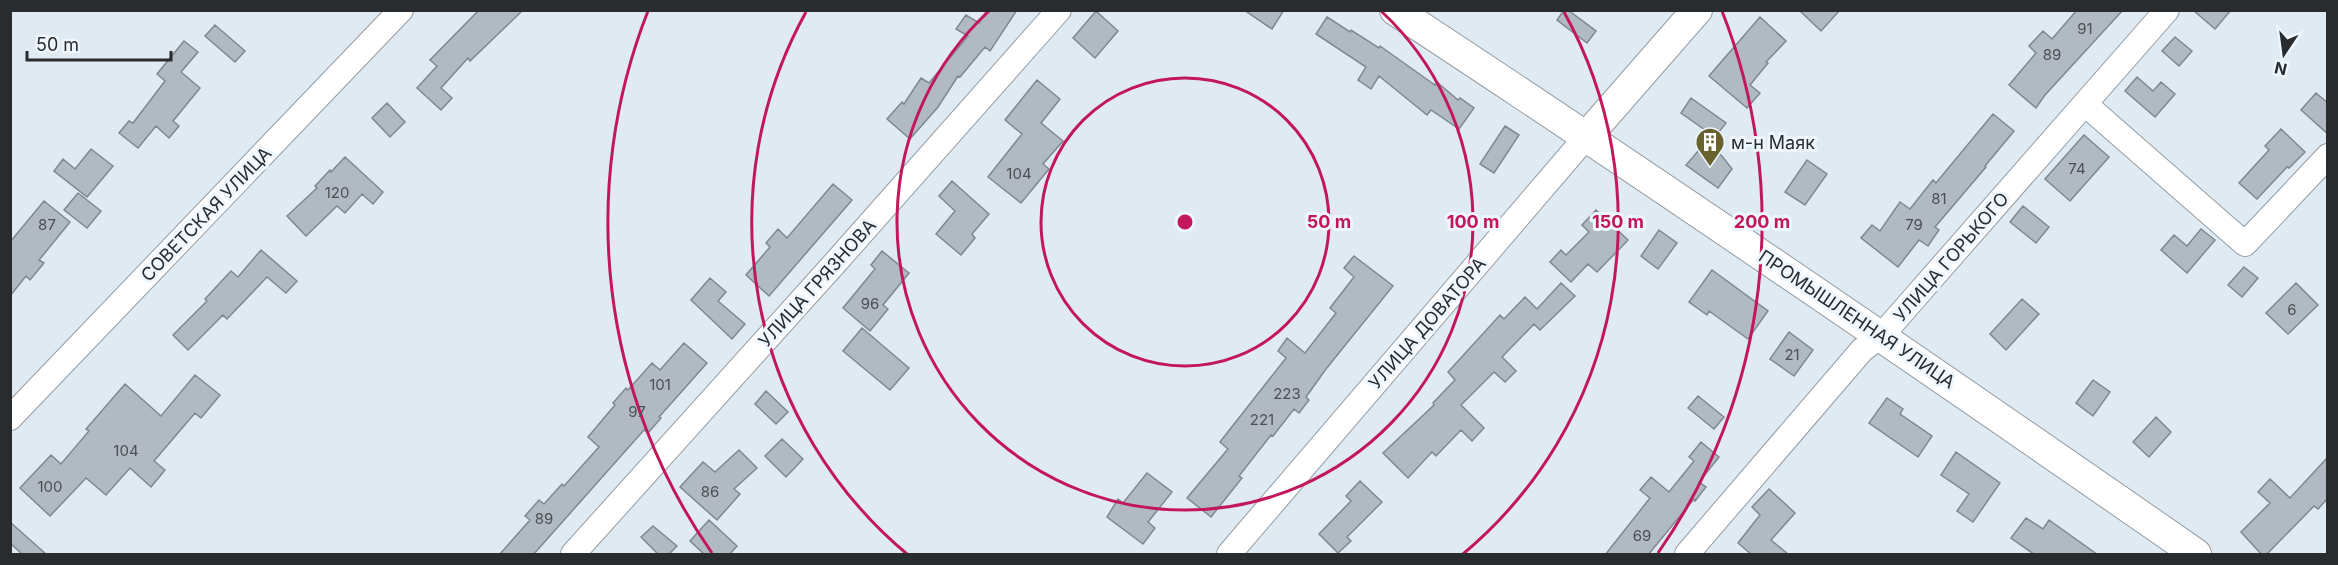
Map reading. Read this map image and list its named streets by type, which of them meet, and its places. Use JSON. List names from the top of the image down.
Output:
{
  "streets": {
    "main road": ["ПРОМЫШЛЕННАЯ УЛИЦА", "УЛИЦА ДОВАТОРА"],
    "street": ["СОВЕТСКАЯ УЛИЦА", "УЛИЦА ГОРЬКОГО", "УЛИЦА ГРЯЗНОВА"]
  },
  "crossings": [
    ["УЛИЦА ГОРЬКОГО", "ПРОМЫШЛЕННАЯ УЛИЦА"],
    ["ПРОМЫШЛЕННАЯ УЛИЦА", "УЛИЦА ДОВАТОРА"]
  ],
  "places": {
    "building": ["м-н Маяк"]
  },
  "house_numbers": [
    "91",
    "89",
    "74",
    "104",
    "120",
    "81",
    "87",
    "79",
    "96",
    "6",
    "21",
    "101",
    "223",
    "97",
    "221",
    "104",
    "100",
    "86",
    "89",
    "69"
  ],
  "scale_bar": "50 m",
  "north": "bottom",
  "rings": [
    "50 m",
    "100 m",
    "150 m",
    "200 m"
  ]
}
